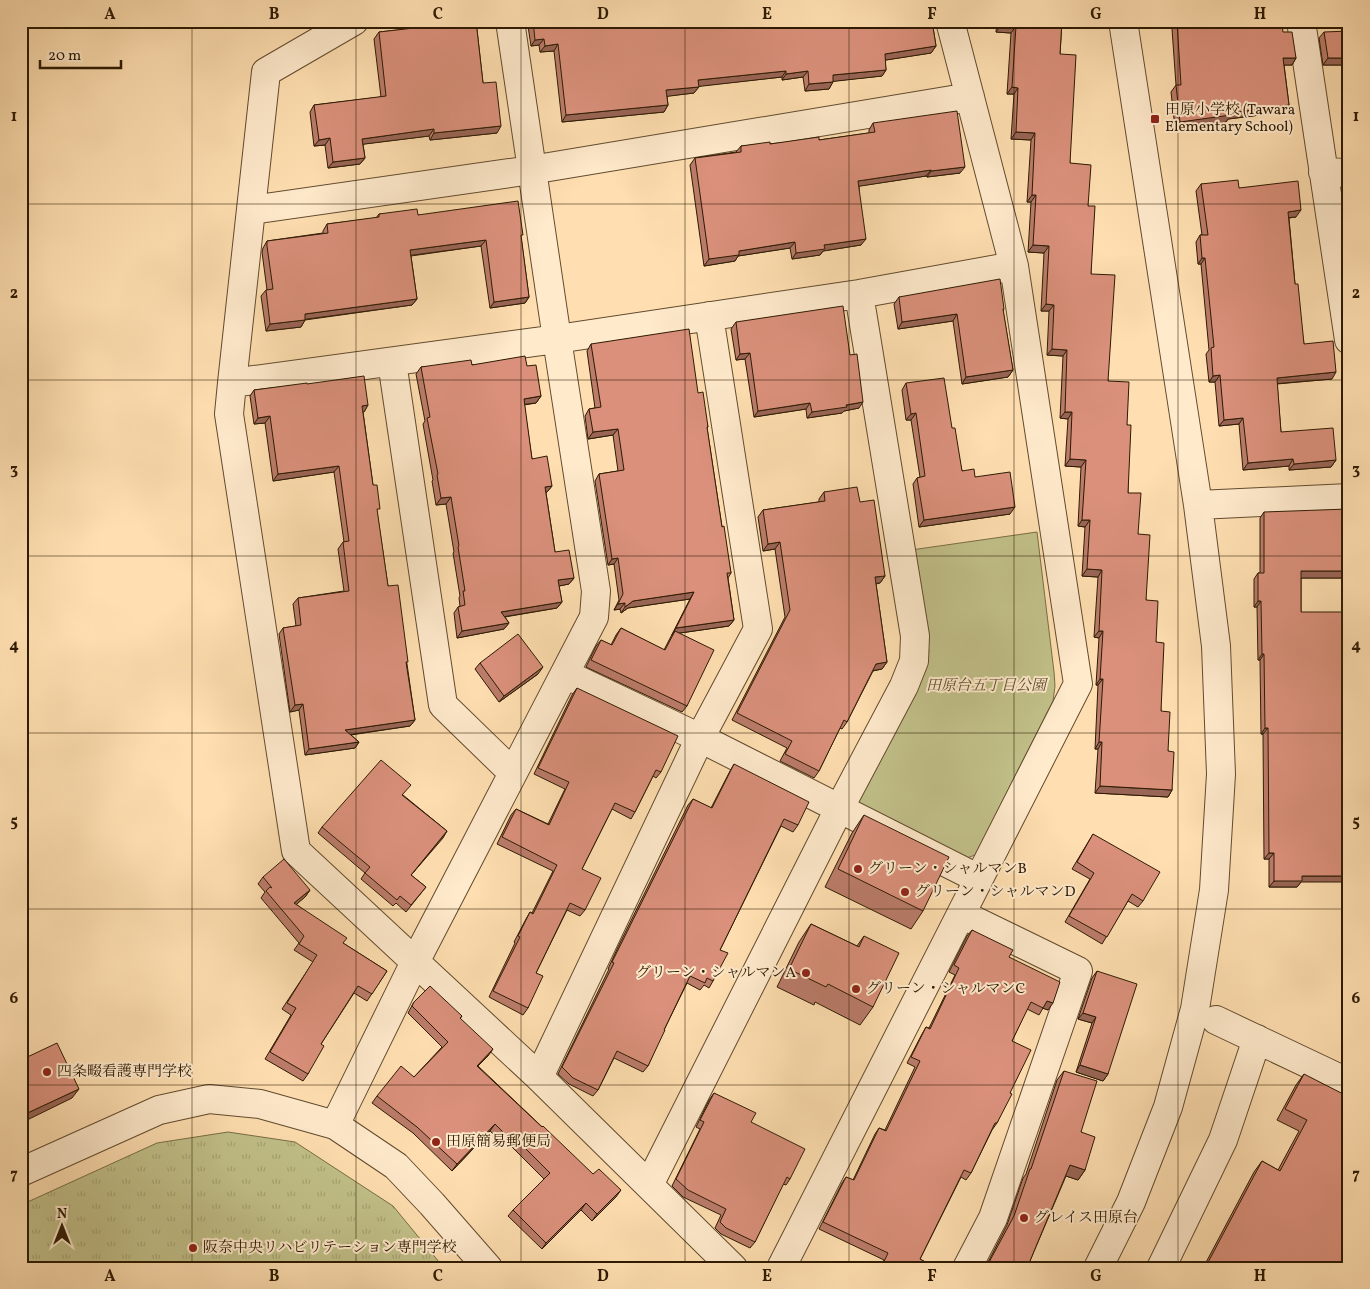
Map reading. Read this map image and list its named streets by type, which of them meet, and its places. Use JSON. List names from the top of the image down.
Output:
{
  "parks": ["田原台五丁目公園"],
  "places": {
    "transit": ["田原小学校 (Tawara Elementary School)"],
    "other": [
      "グリーン・シャルマンB",
      "グリーン・シャルマンD",
      "グリーン・シャルマンA",
      "グリーン・シャルマンC",
      "四条畷看護専門学校",
      "田原簡易郵便局",
      "グレイス田原台",
      "阪奈中央リハビリテーション専門学校"
    ]
  },
  "scale_bar": "20 m",
  "north": "top",
  "grid": {
    "columns": [
      "A",
      "B",
      "C",
      "D",
      "E",
      "F",
      "G",
      "H"
    ],
    "rows": [
      "1",
      "2",
      "3",
      "4",
      "5",
      "6",
      "7"
    ]
  }
}
